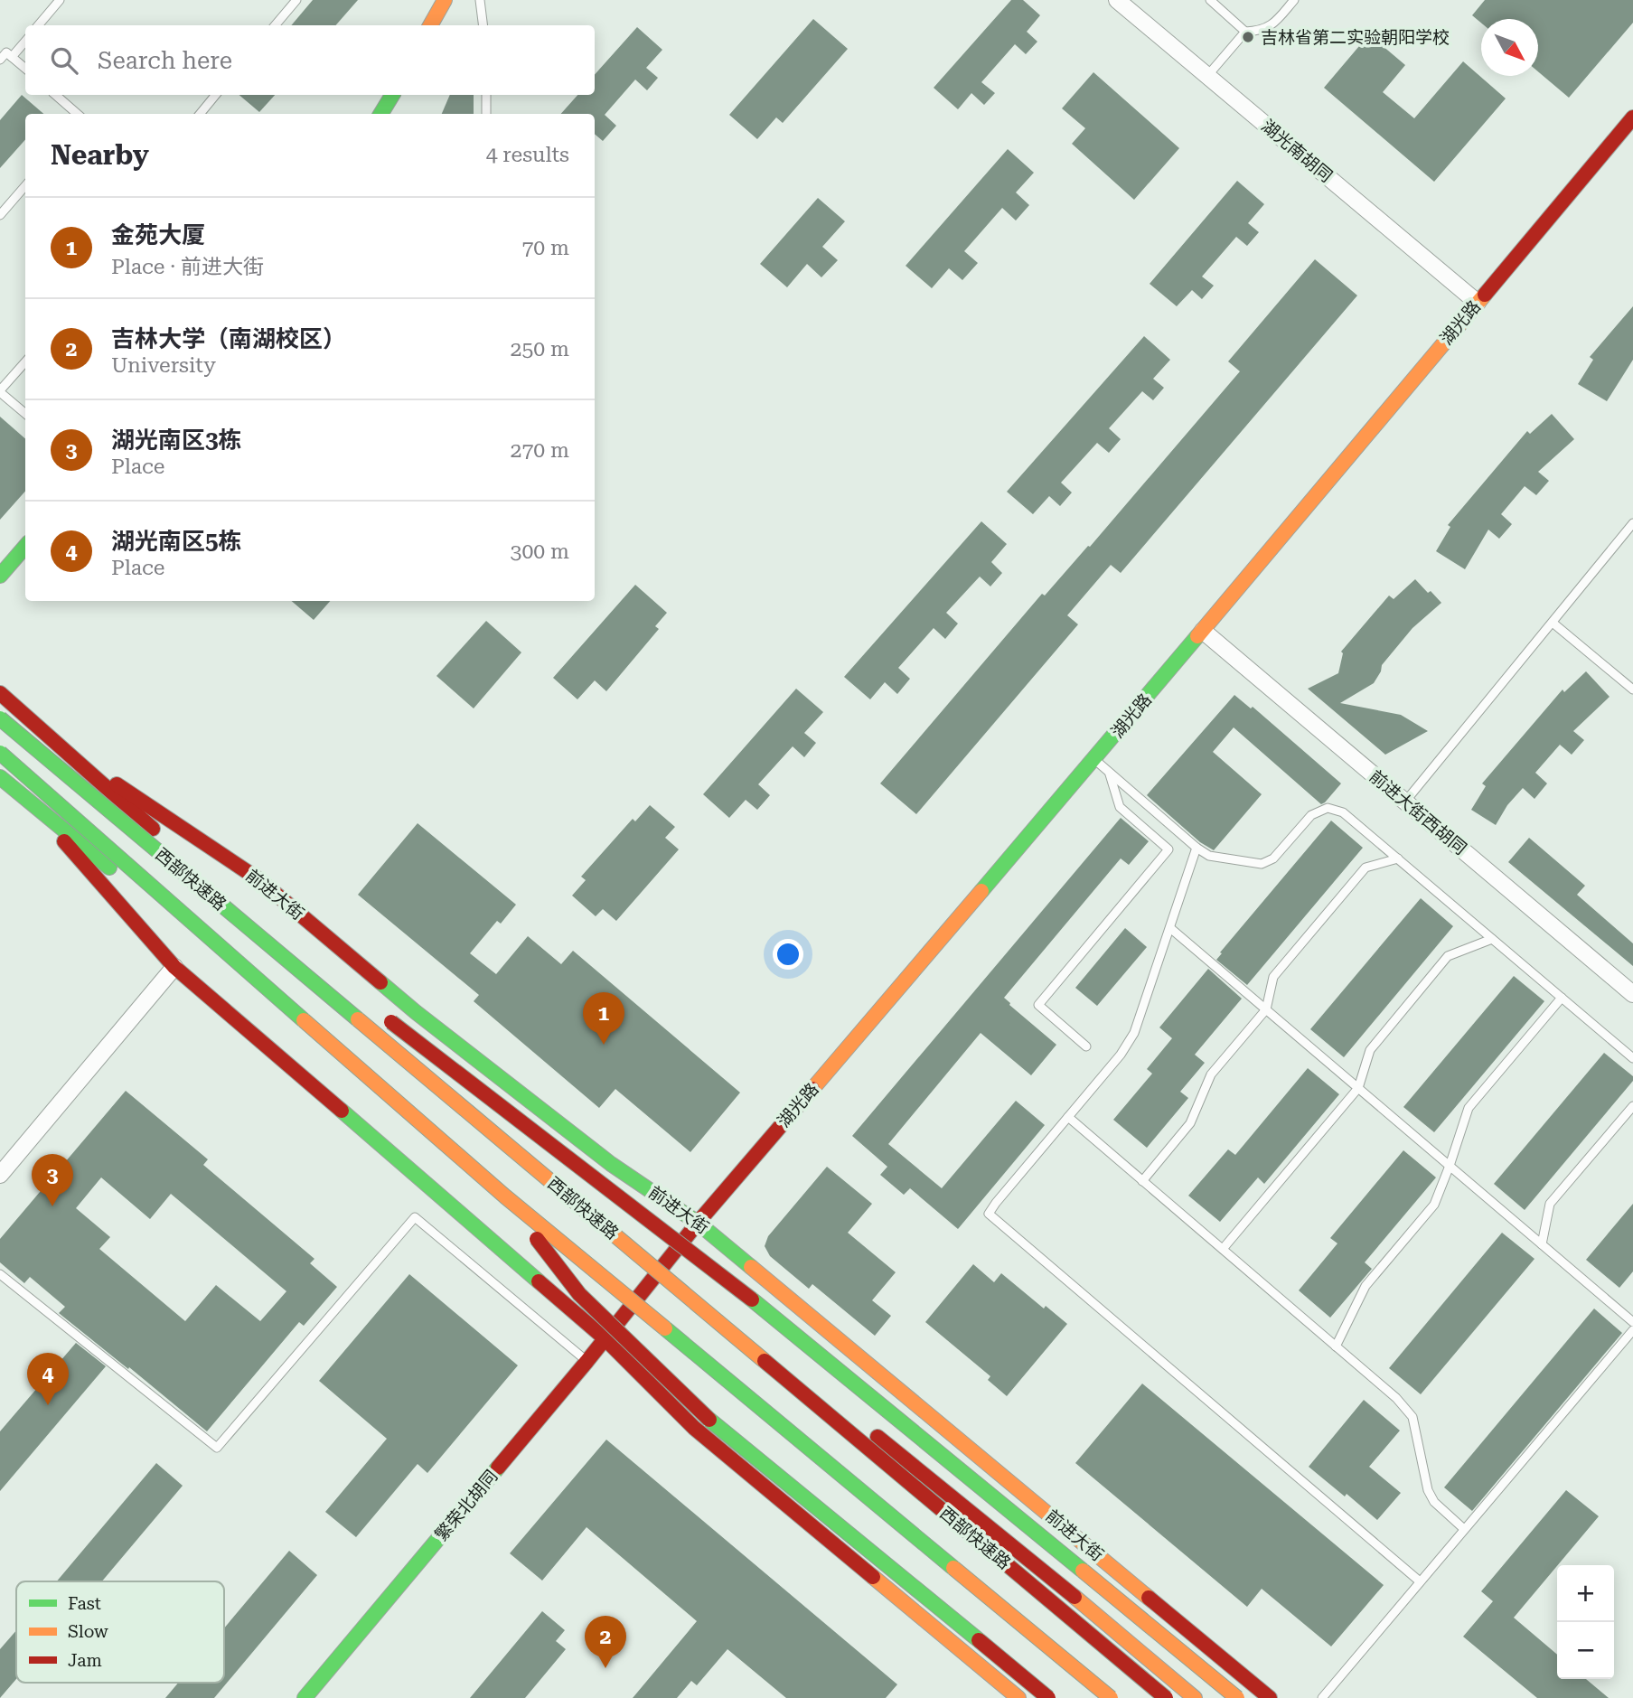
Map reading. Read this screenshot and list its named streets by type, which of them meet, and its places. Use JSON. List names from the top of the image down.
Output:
{
  "streets": {
    "main road": [
      "湖光路",
      "西部快速路",
      "前进大街",
      "繁荣北胡同"
    ],
    "street": ["湖光南胡同", "前进大街西胡同"]
  },
  "crossings": [
    ["湖光南胡同", "湖光路"],
    ["湖光路", "前进大街西胡同"],
    ["湖光路", "前进大街"],
    ["湖光路", "繁荣北胡同"]
  ],
  "places": ["吉林省第二实验朝阳学校"],
  "legend": ["Fast", "Slow", "Jam"],
  "north": "bottom right",
  "page": {
    "search": "Search here",
    "heading": ["Nearby", "4 results"],
    "list": [
      {
        "mark": "1",
        "name": "金苑大厦",
        "note": "Place · 前进大街",
        "value": "70 m"
      },
      {
        "mark": "2",
        "name": "吉林大学（南湖校区）",
        "note": "University",
        "value": "250 m"
      },
      {
        "mark": "3",
        "name": "湖光南区3栋",
        "note": "Place",
        "value": "270 m"
      },
      {
        "mark": "4",
        "name": "湖光南区5栋",
        "note": "Place",
        "value": "300 m"
      }
    ],
    "pins": [
      "1",
      "3",
      "4",
      "2"
    ],
    "map_buttons": ["+", "−"]
  }
}
